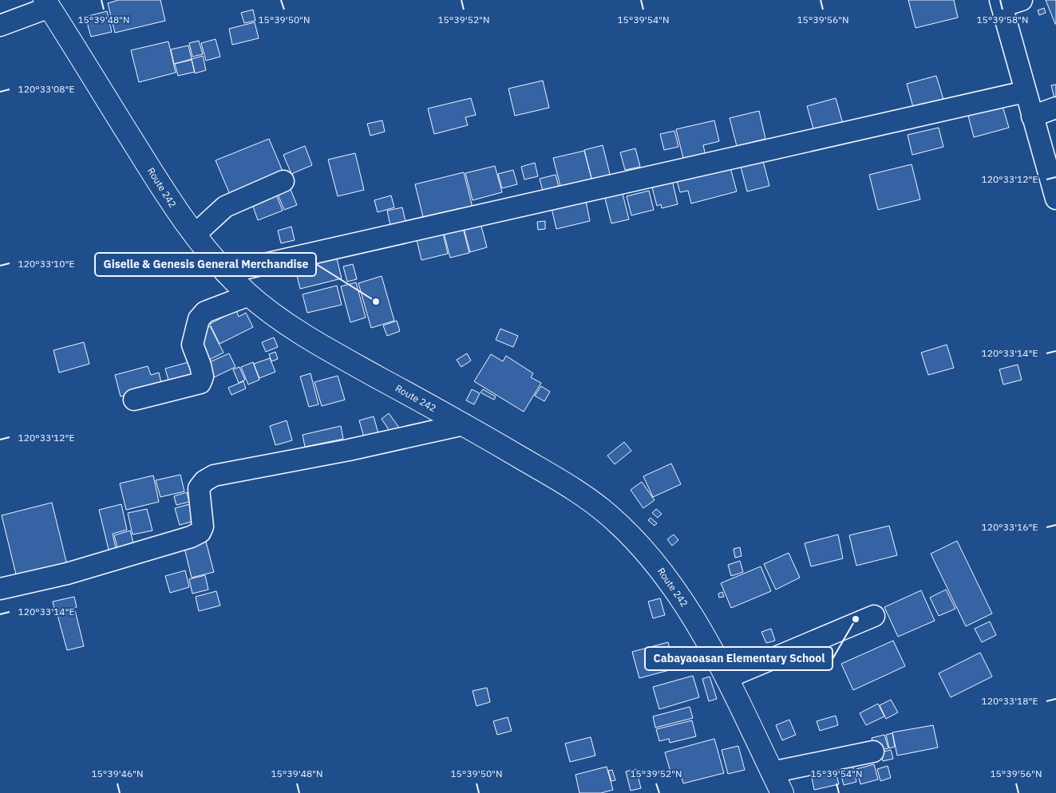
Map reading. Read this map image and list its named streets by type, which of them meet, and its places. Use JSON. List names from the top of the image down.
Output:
{
  "streets": {
    "main road": ["Route 242"]
  },
  "places": ["Giselle & Genesis General Merchandise", "Cabayaoasan Elementary School"],
  "coordinates": [
    "15°39'48\"N",
    "15°39'50\"N",
    "15°39'52\"N",
    "15°39'54\"N",
    "15°39'56\"N",
    "15°39'58\"N",
    "120°33'08\"E",
    "120°33'12\"E",
    "120°33'10\"E",
    "120°33'14\"E",
    "120°33'16\"E",
    "120°33'18\"E",
    "15°39'46\"N"
  ]
}
